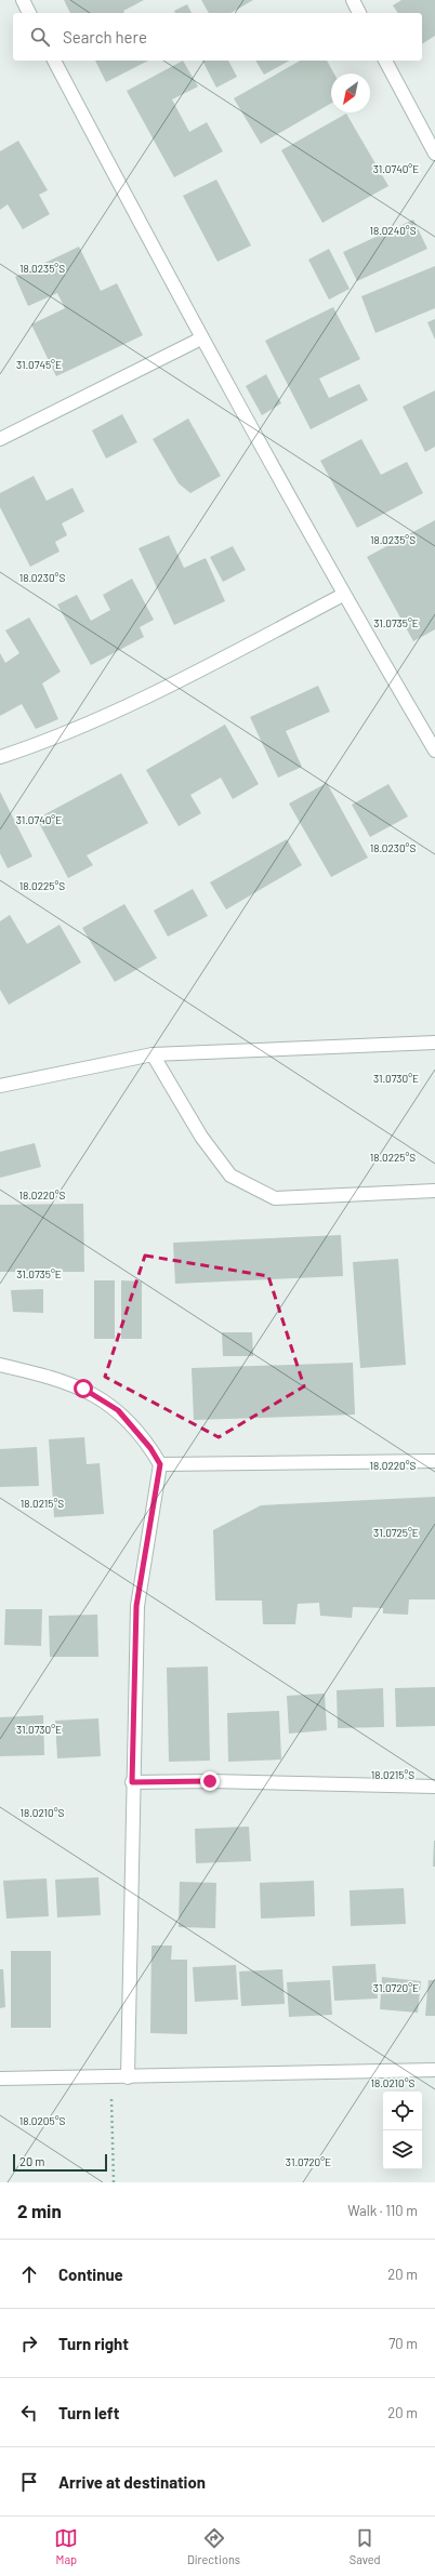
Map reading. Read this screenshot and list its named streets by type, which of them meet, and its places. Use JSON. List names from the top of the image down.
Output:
{
  "scale_bar": "20 m",
  "north": "bottom left",
  "page": {
    "search": "Search here",
    "scale": "20 m",
    "heading": ["2 min", "Walk · 110 m"],
    "list": [
      ["Continue", "20 m"],
      ["Turn right", "70 m"],
      ["Turn left", "20 m"],
      "Arrive at destination"
    ],
    "nav": ["Map", "Directions", "Saved"]
  },
  "coordinates": [
    "31.0740°E",
    "18.0240°S",
    "18.0235°S",
    "31.0745°E",
    "18.0230°S",
    "31.0735°E",
    "18.0225°S",
    "31.0730°E",
    "18.0220°S",
    "18.0215°S",
    "31.0725°E",
    "18.0210°S",
    "31.0720°E",
    "18.0205°S"
  ]
}
